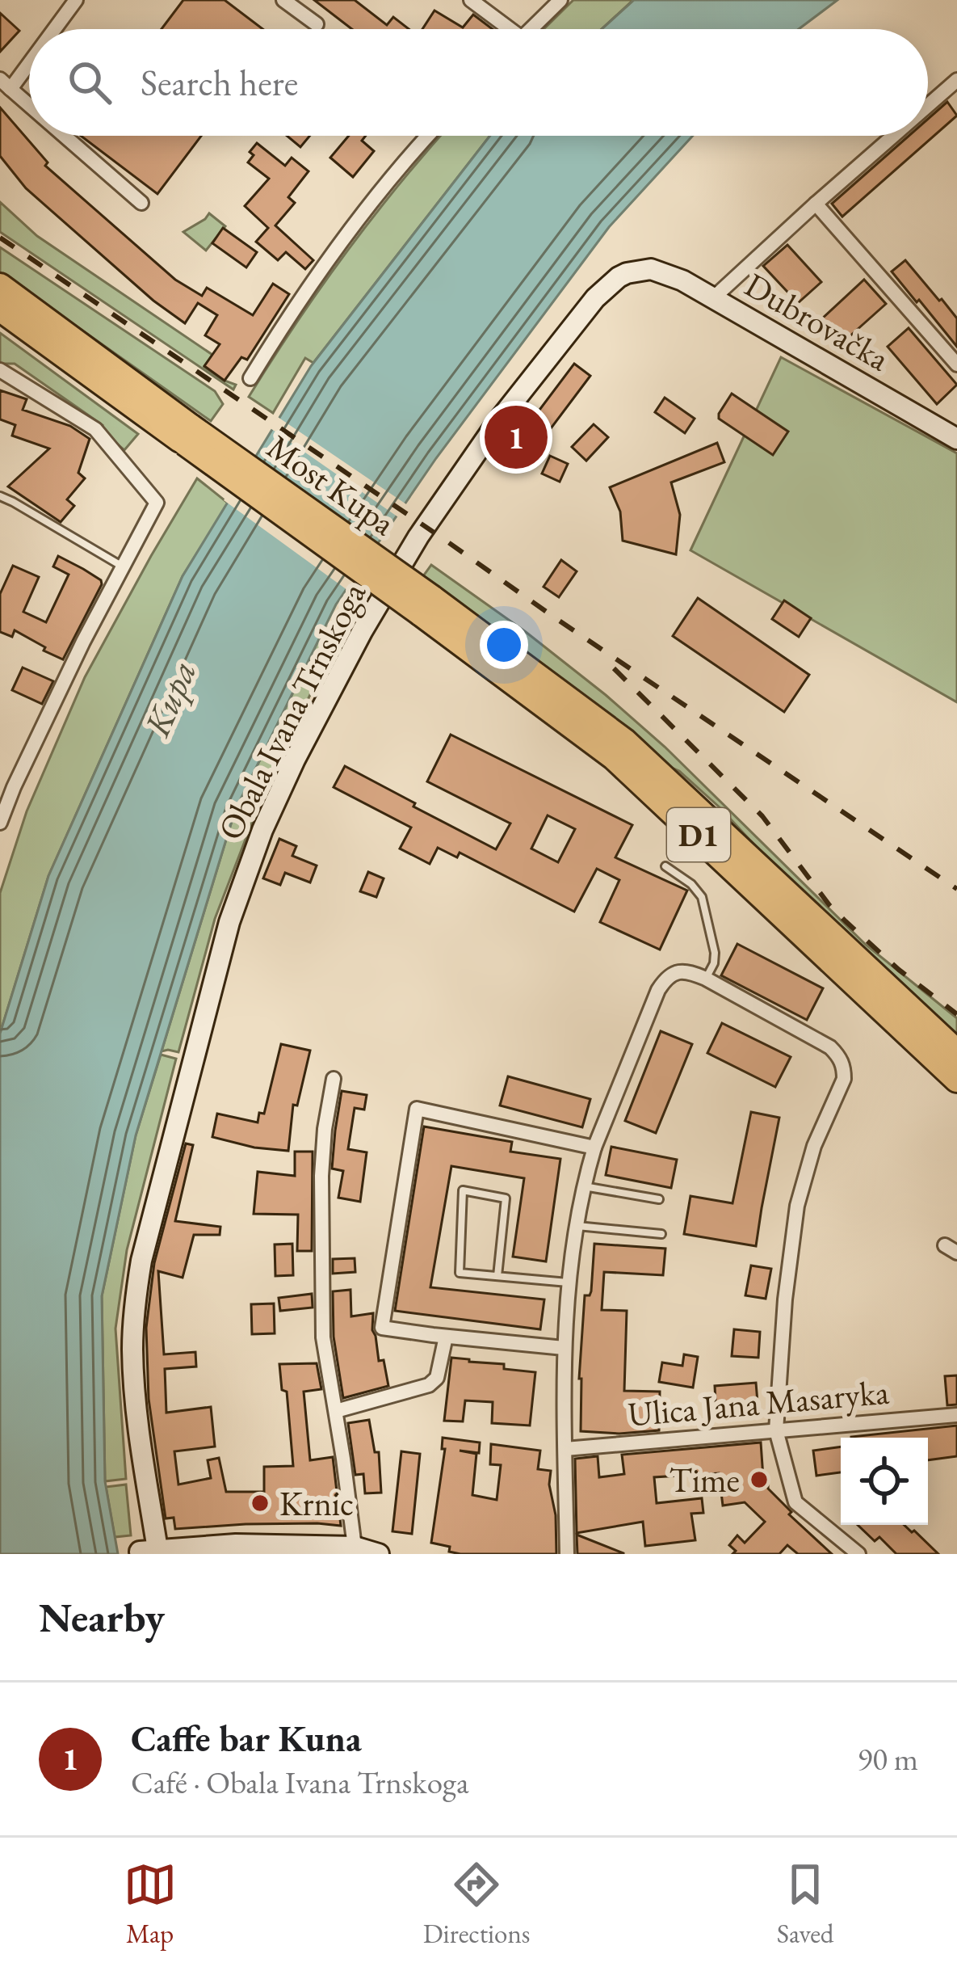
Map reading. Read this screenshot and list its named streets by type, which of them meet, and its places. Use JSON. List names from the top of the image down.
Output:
{
  "streets": {
    "highway": ["Most Kupa", "D1"],
    "street": ["Dubrovačka", "Obala Ivana Trnskoga", "Ulica Jana Masaryka"]
  },
  "crossings": [
    ["Dubrovačka", "Obala Ivana Trnskoga"],
    ["Most Kupa", "D1"]
  ],
  "water": ["Kupa"],
  "places": ["Time", "Krnic"],
  "page": {
    "search": "Search here",
    "pins": "1",
    "heading": "Nearby",
    "list": [
      {
        "mark": "1",
        "name": "Caffe bar Kuna",
        "note": "Café · Obala Ivana Trnskoga",
        "value": "90 m"
      }
    ],
    "nav": ["Map", "Directions", "Saved"]
  }
}
